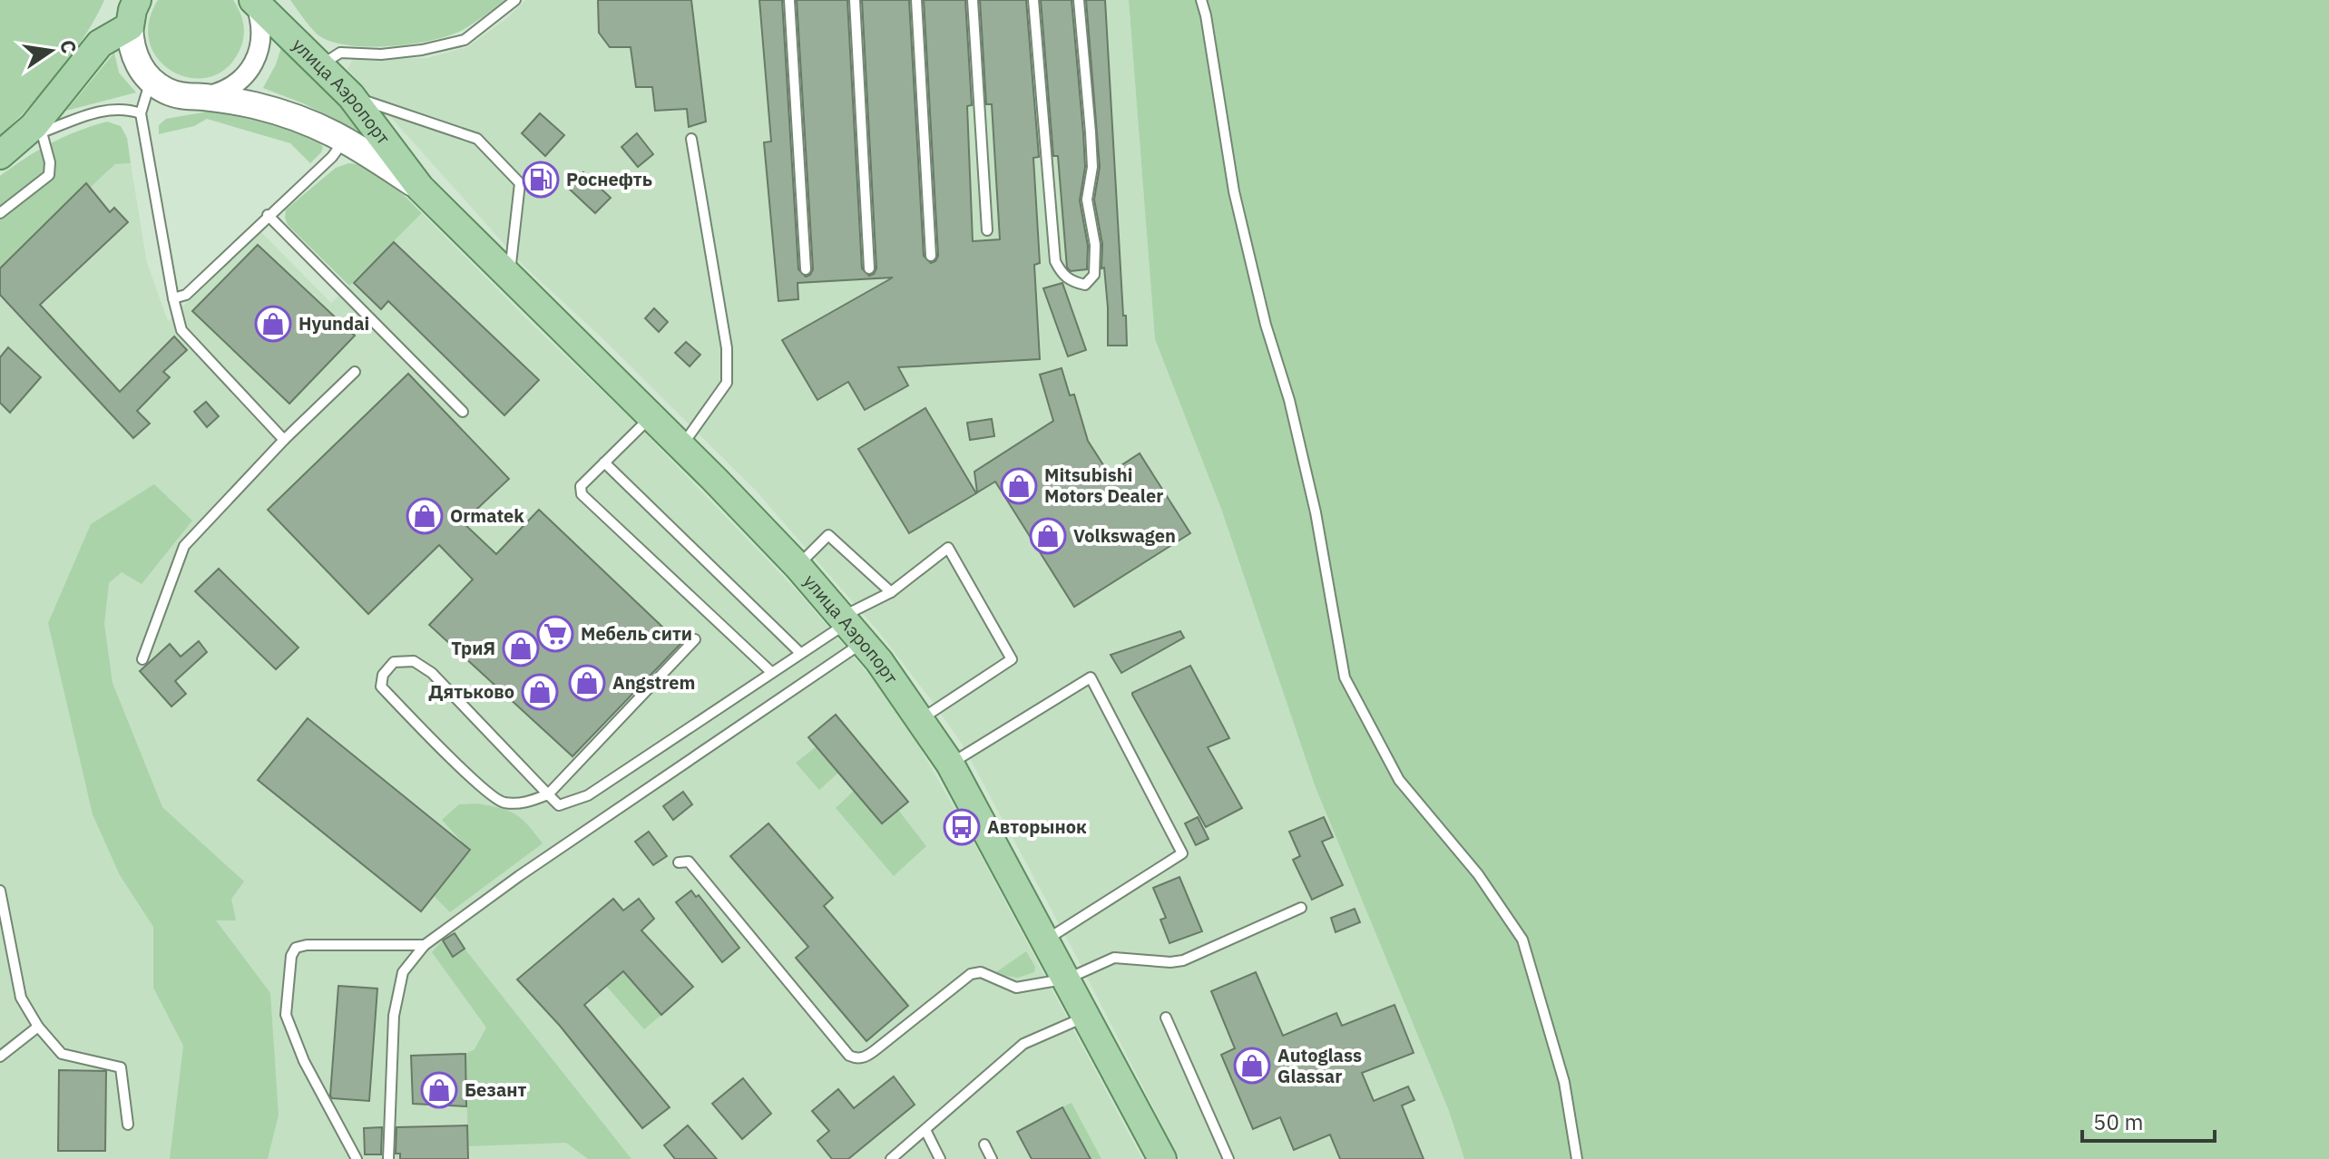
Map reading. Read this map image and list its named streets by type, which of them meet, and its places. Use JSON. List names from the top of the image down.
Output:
{
  "streets": {
    "main road": ["улица Аэропорт"]
  },
  "places": {
    "fuel station": ["Роснефть"],
    "shop": [
      "Hyundai",
      "Mitsubishi Motors Dealer",
      "Ormatek",
      "Volkswagen",
      "ТриЯ",
      "Angstrem",
      "Дятьково",
      "Autoglass Glassar",
      "Безант"
    ],
    "supermarket": ["Мебель сити"],
    "bus stop": ["Авторынок"]
  },
  "scale_bar": "50 m",
  "north": "right"
}
